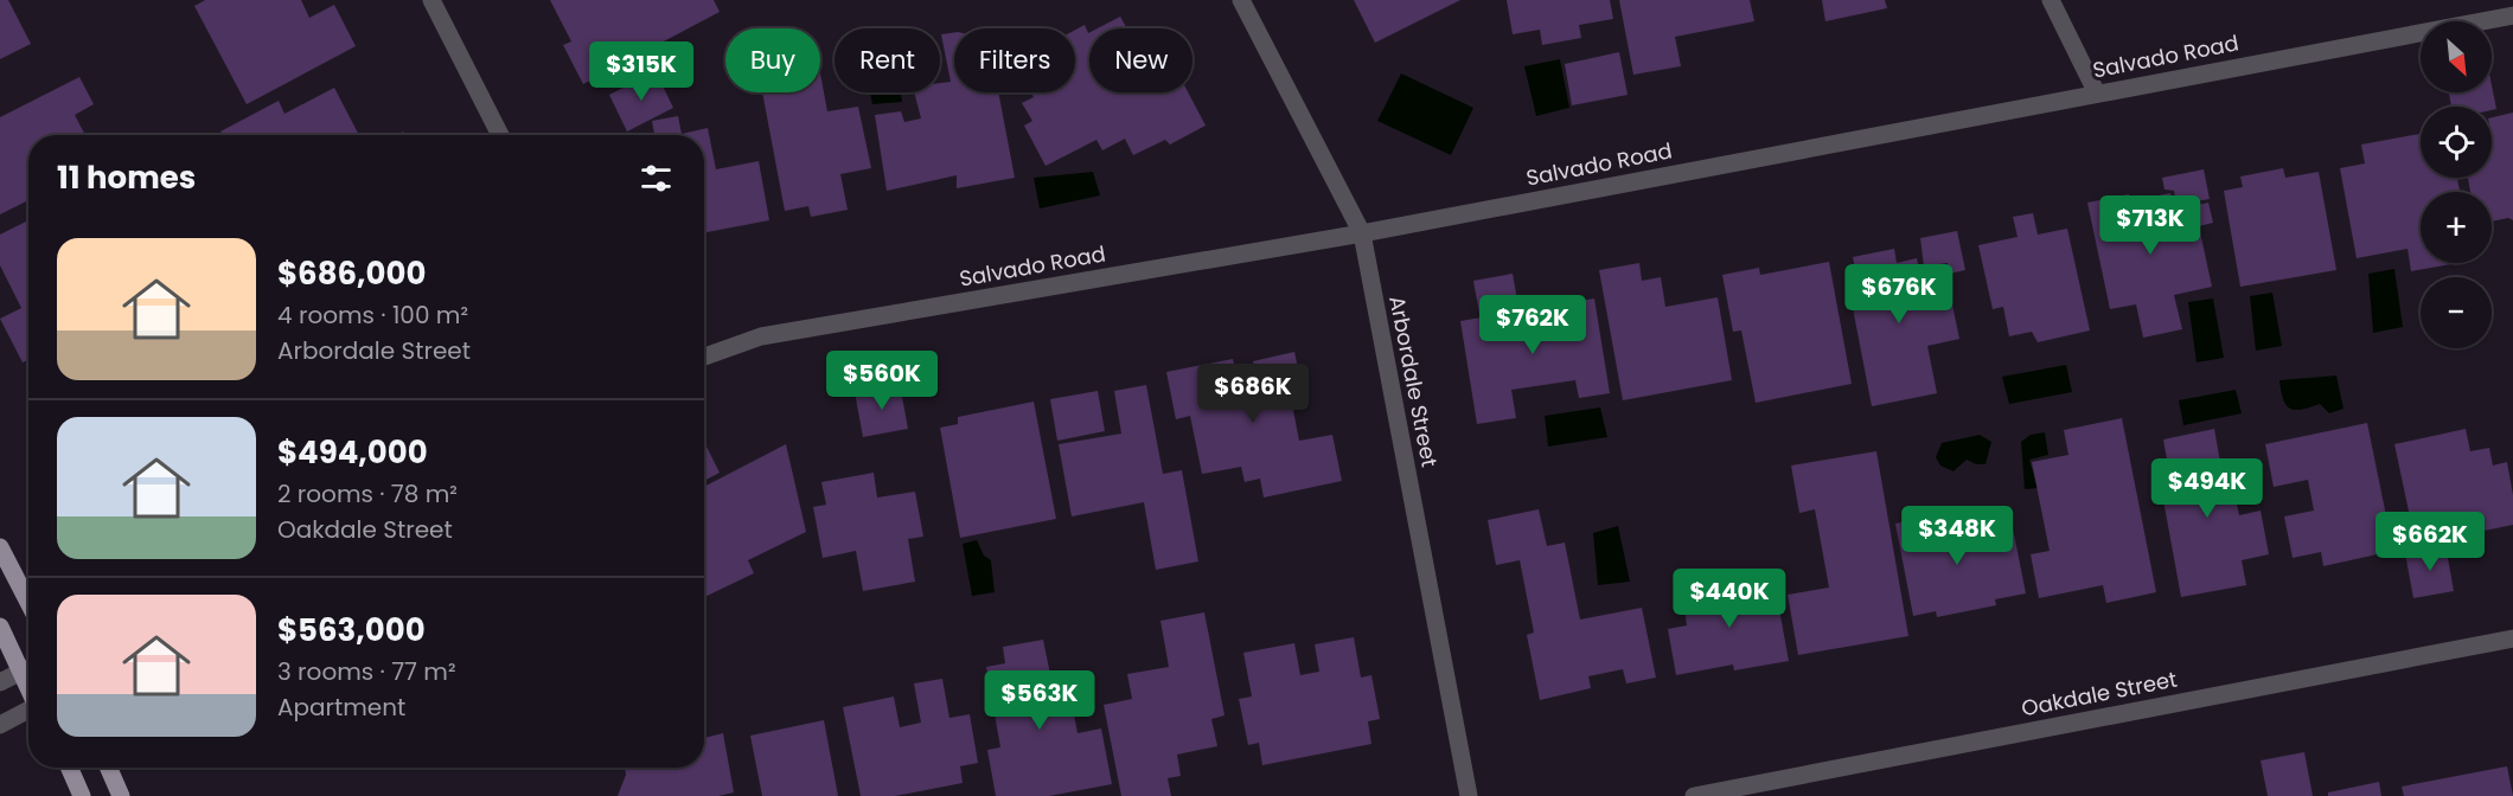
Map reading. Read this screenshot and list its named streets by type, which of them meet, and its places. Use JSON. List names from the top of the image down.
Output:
{
  "streets": {
    "street": ["Salvado Road", "Arbordale Street", "Oakdale Street"]
  },
  "crossings": [
    ["Salvado Road", "Arbordale Street"]
  ],
  "north": "bottom right",
  "page": {
    "map_buttons": ["+", "−"],
    "chip": [
      "Buy",
      "Rent",
      "Filters",
      "New"
    ],
    "price": [
      "$315K",
      "$713K",
      "$676K",
      "$762K",
      "$560K",
      "$686K",
      "$494K",
      "$348K",
      "$662K",
      "$440K",
      "$563K"
    ],
    "heading": "11 homes",
    "list": [
      {
        "name": "$686,000",
        "note": "4 rooms · 100 m² · Arbordale Street"
      },
      {
        "name": "$494,000",
        "note": "2 rooms · 78 m² · Oakdale Street"
      },
      {
        "name": "$563,000",
        "note": "3 rooms · 77 m² · Apartment"
      }
    ]
  }
}
